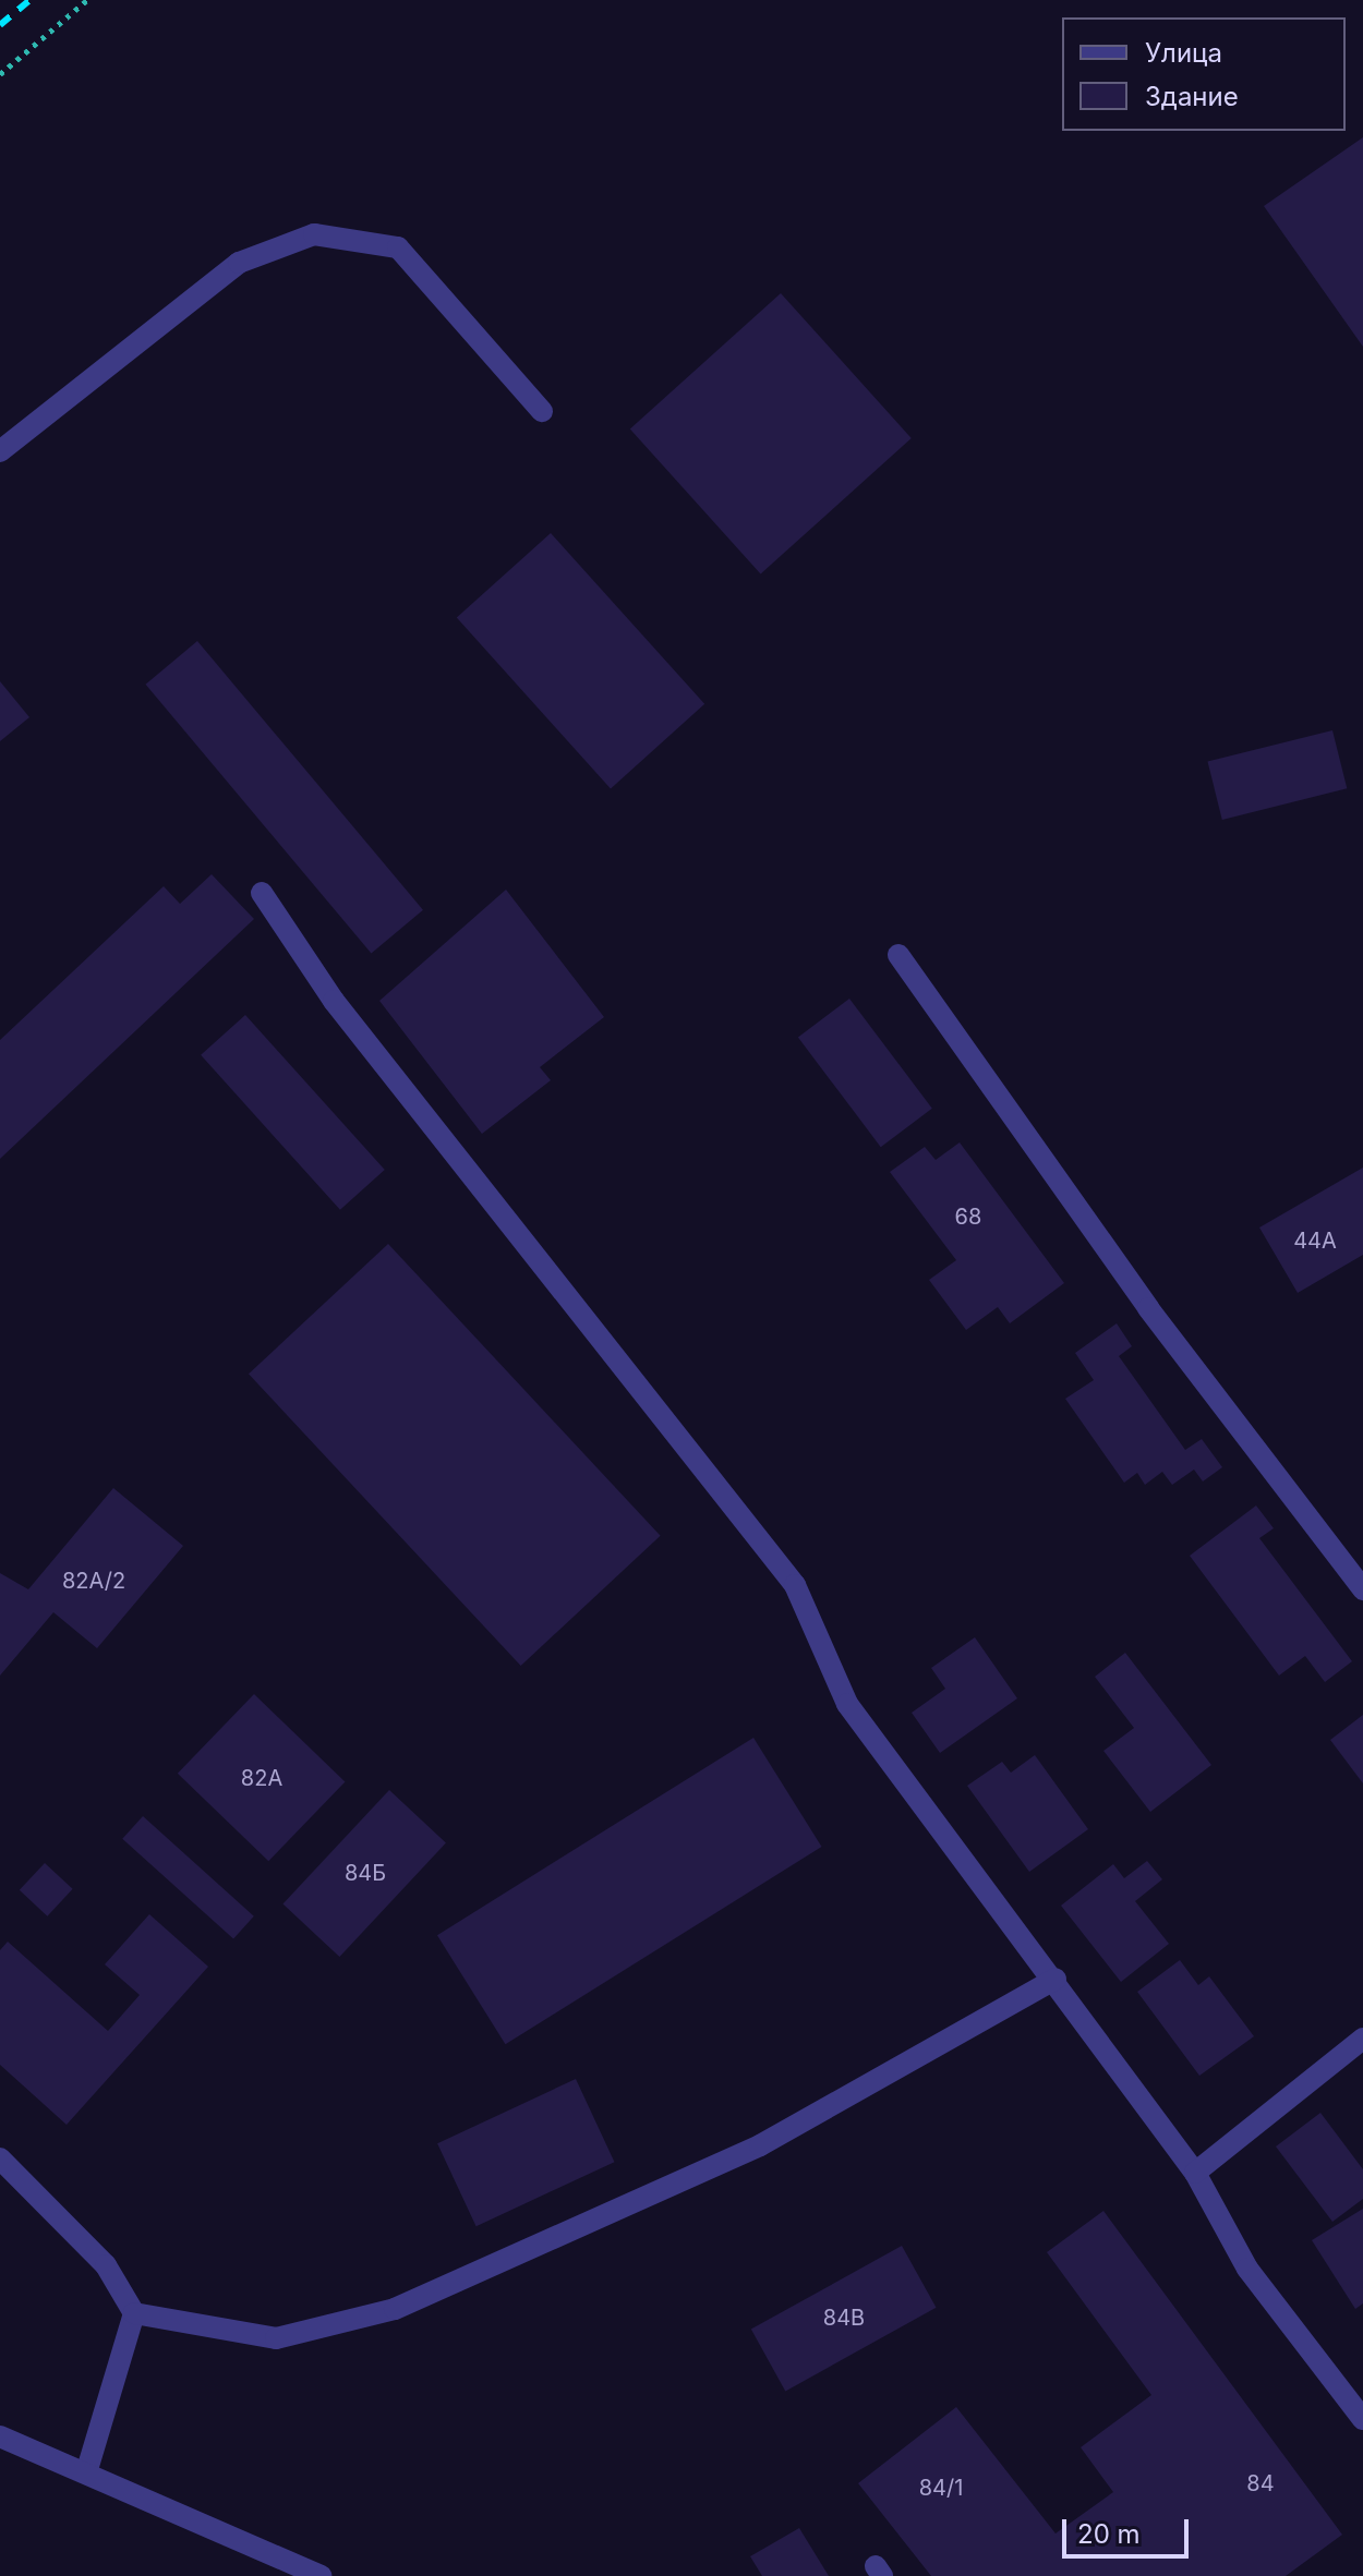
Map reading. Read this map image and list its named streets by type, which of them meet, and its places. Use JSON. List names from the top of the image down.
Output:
{
  "house_numbers": [
    "68",
    "44А",
    "82А/2",
    "82А",
    "84Б",
    "84В",
    "84",
    "84/1"
  ],
  "legend": ["Улица", "Здание"],
  "scale_bar": "20 m"
}
